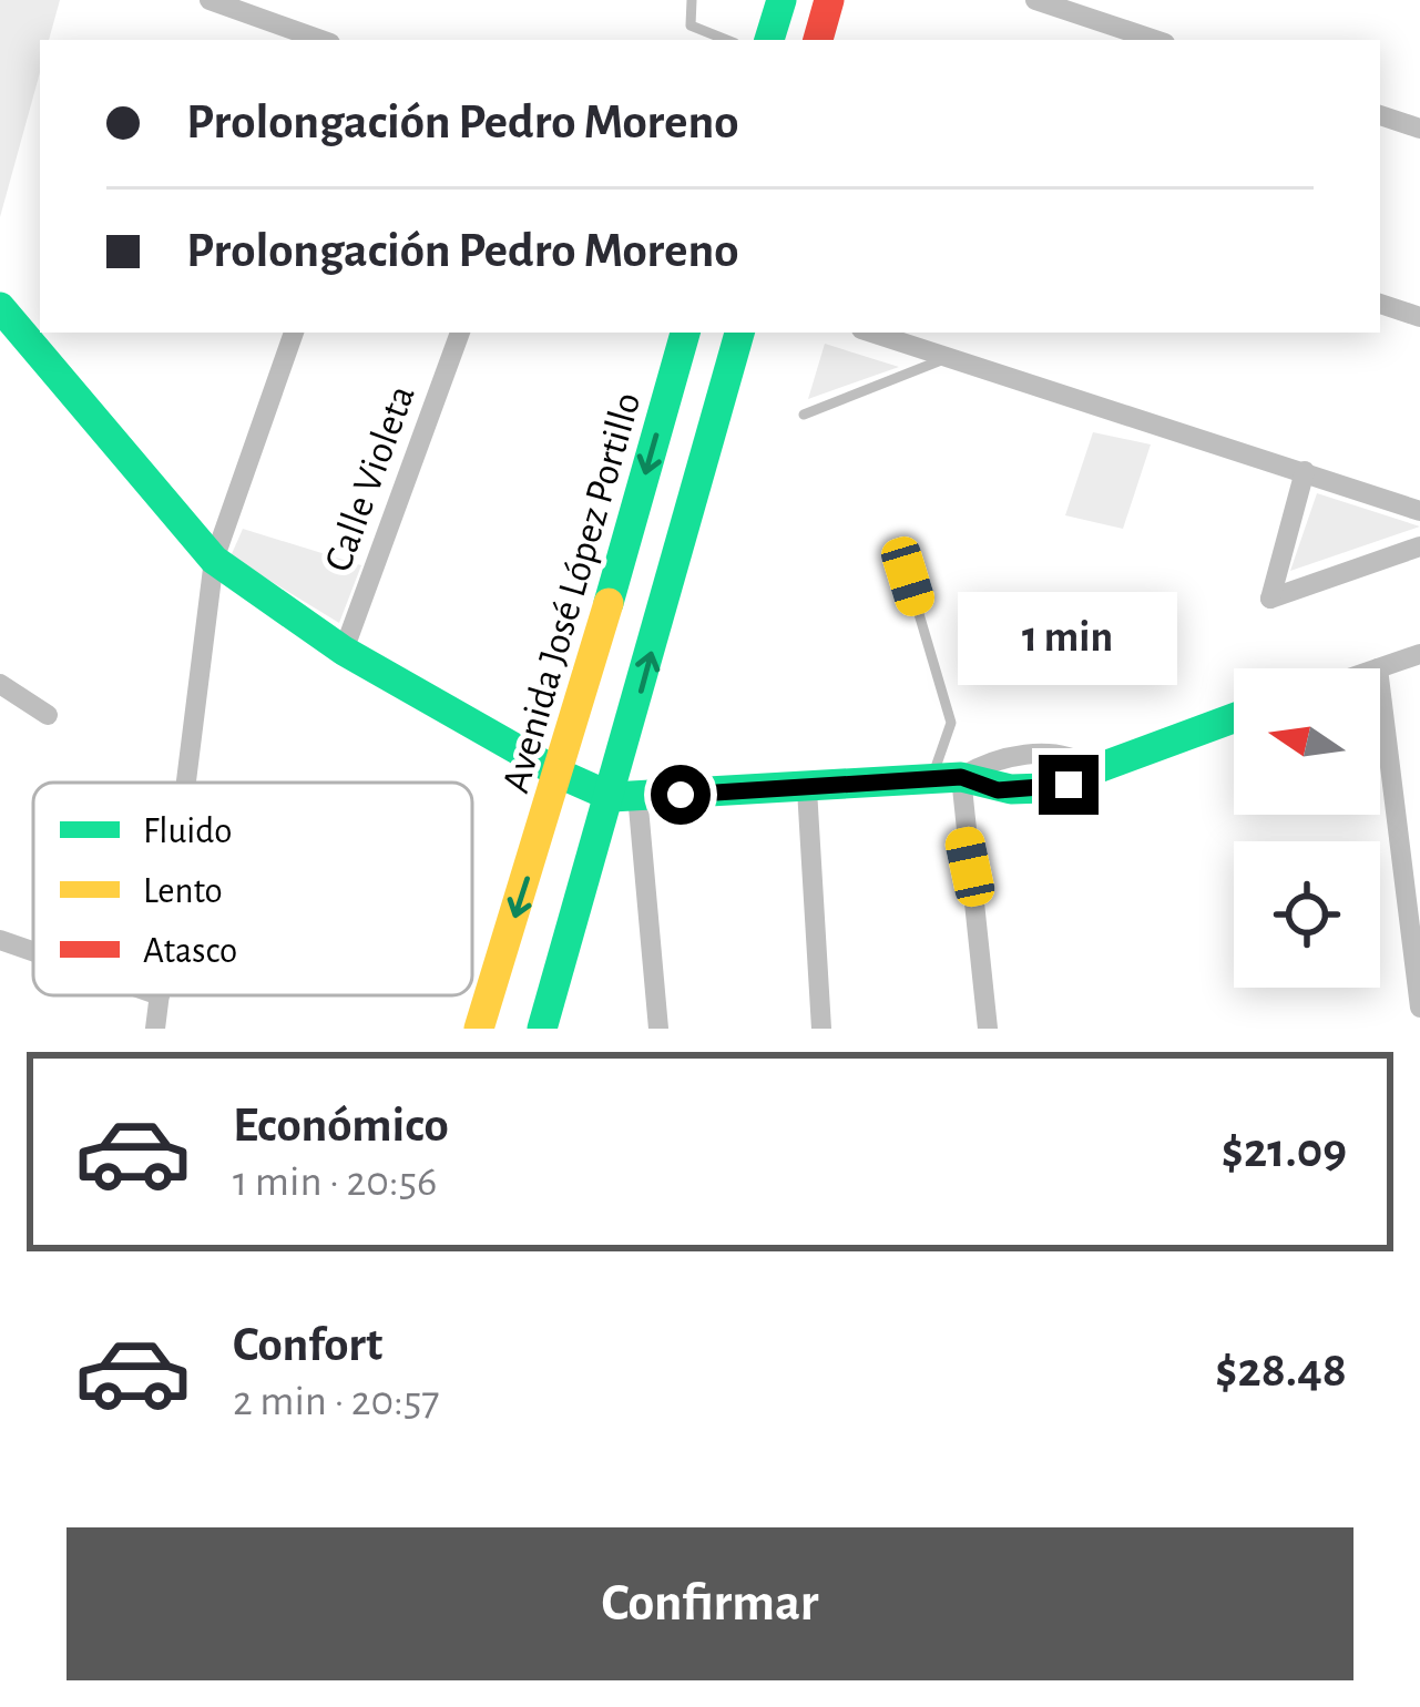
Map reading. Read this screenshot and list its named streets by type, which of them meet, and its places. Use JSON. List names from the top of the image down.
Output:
{
  "streets": {
    "main road": ["Avenida José López Portillo"],
    "street": ["Calle Violeta"]
  },
  "legend": ["Fluido", "Lento", "Atasco"],
  "north": "left",
  "page": {
    "banner": ["Prolongación Pedro Moreno", "Prolongación Pedro Moreno"],
    "bubble": "1 min",
    "list": [
      {
        "name": "Económico",
        "note": "1 min · 20:56",
        "value": "$21.09"
      },
      {
        "name": "Confort",
        "note": "2 min · 20:57",
        "value": "$28.48"
      }
    ],
    "buttons": "Confirmar"
  }
}
